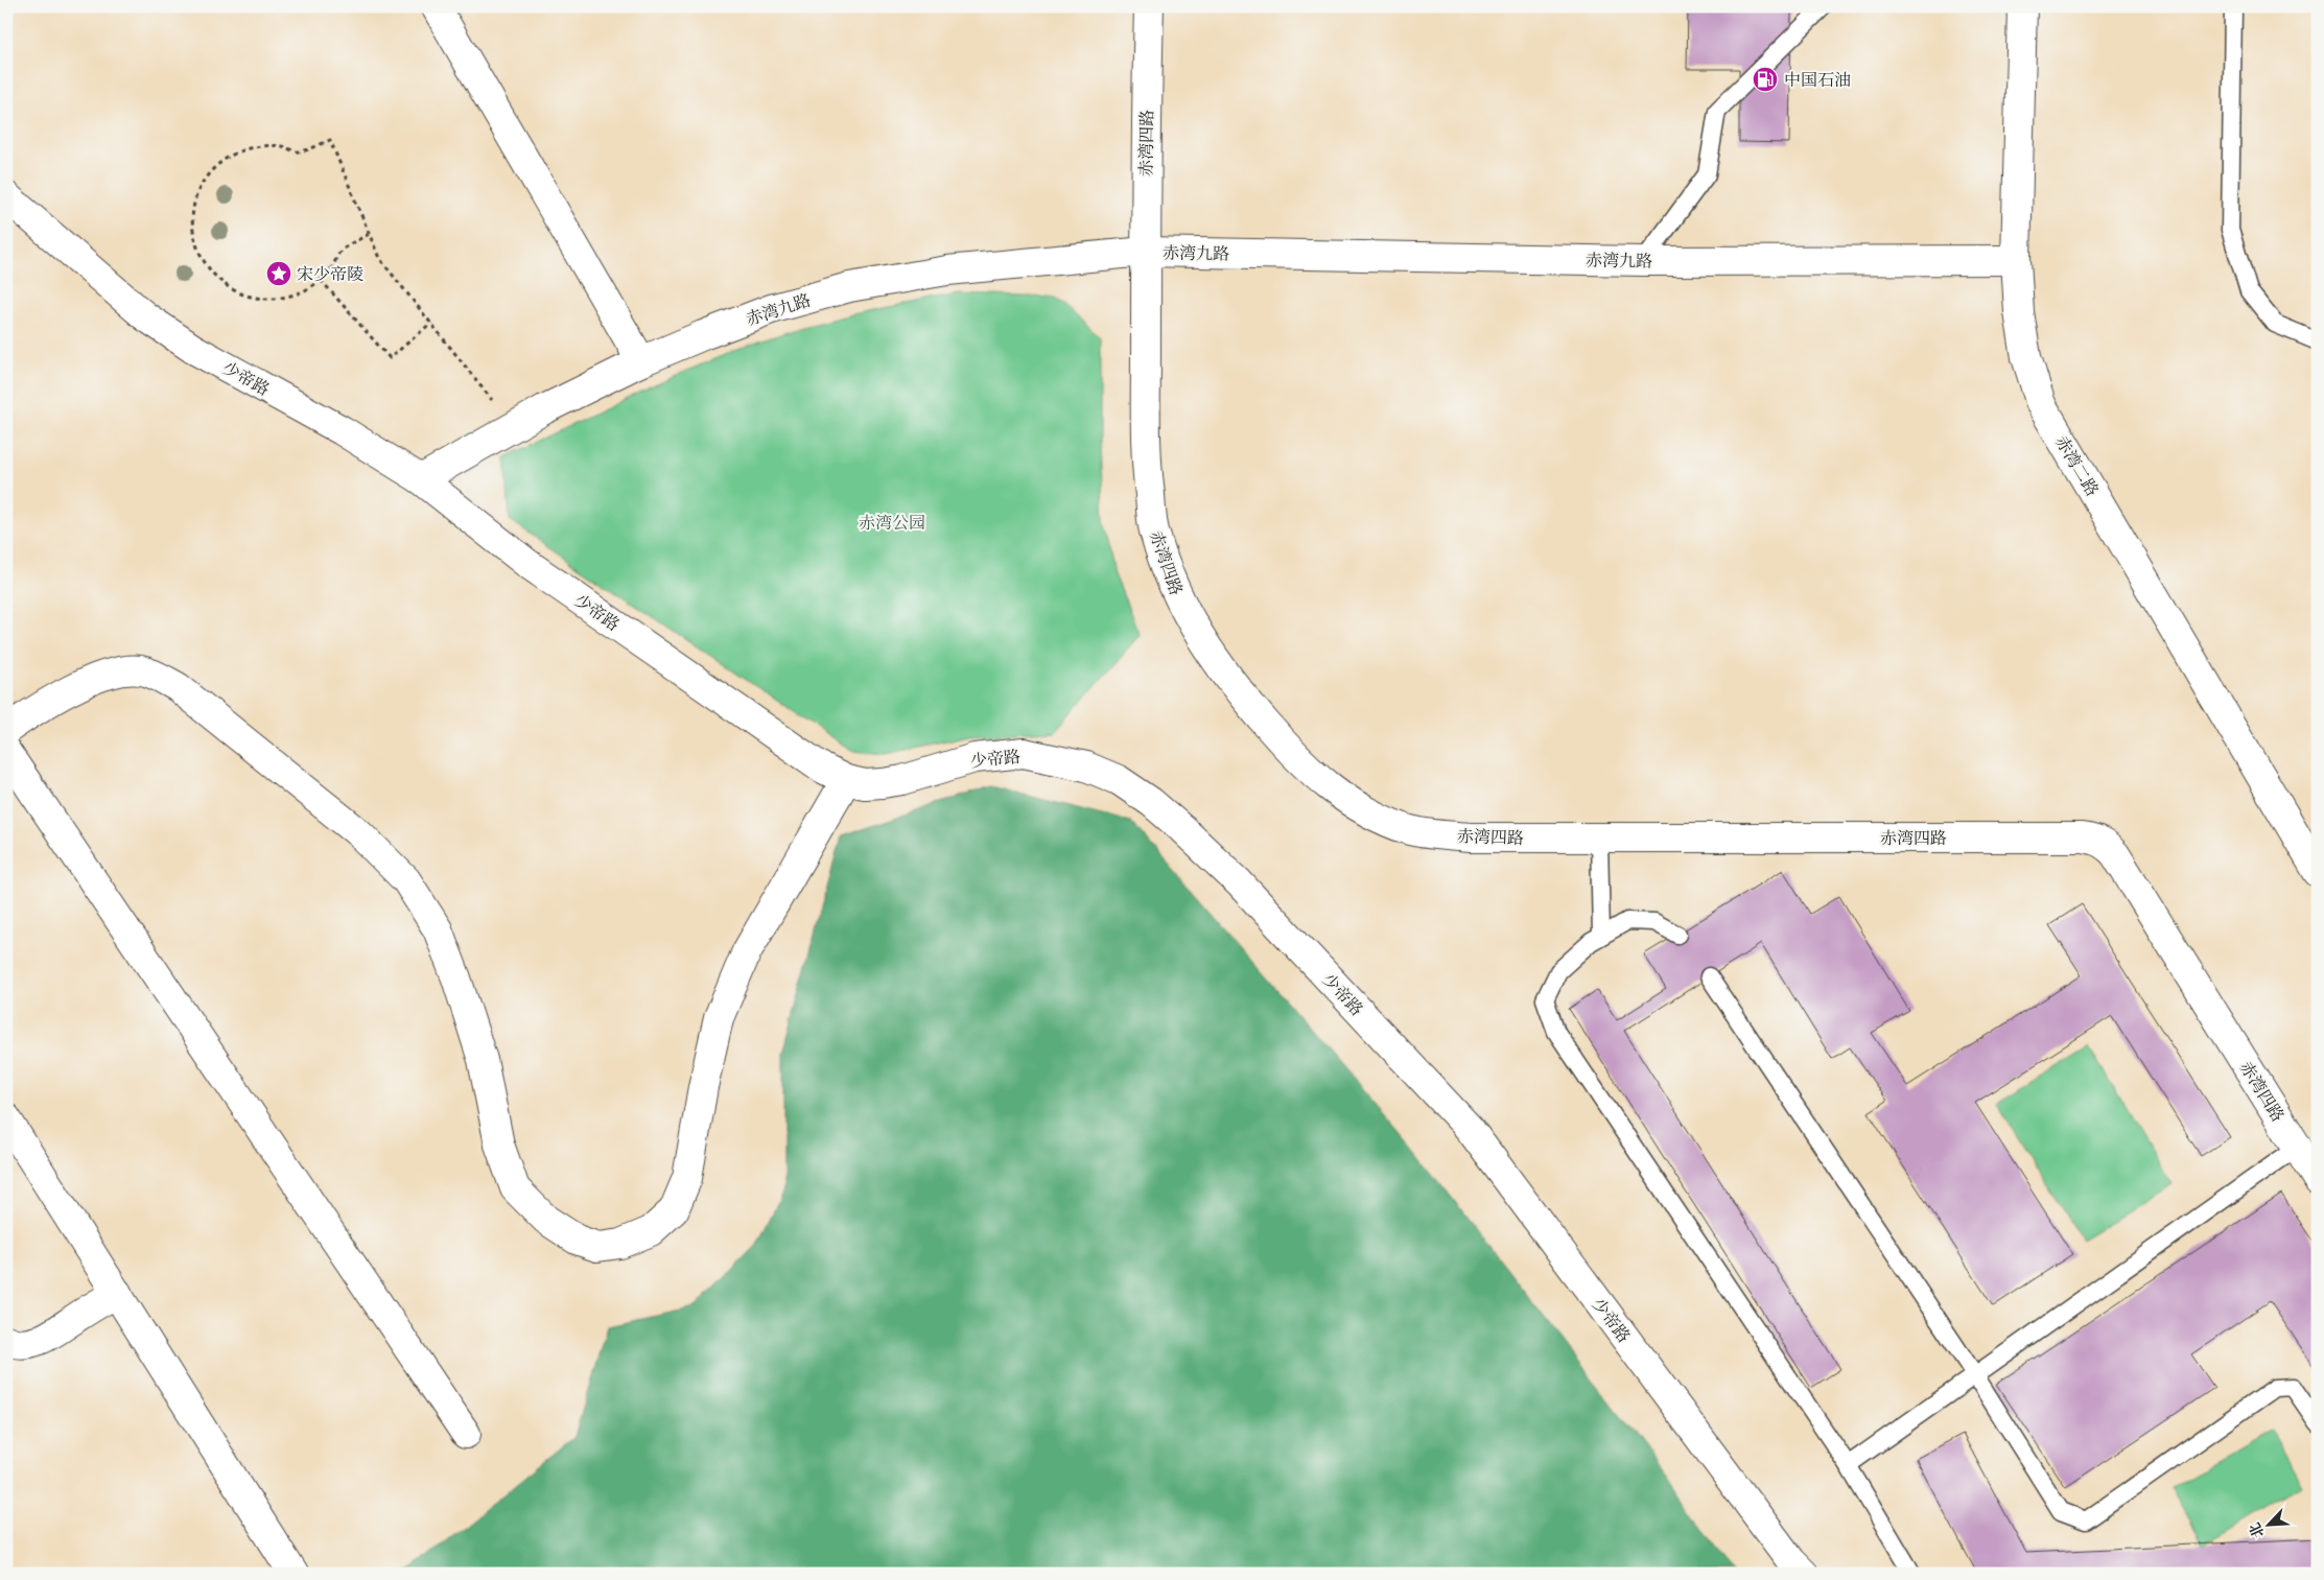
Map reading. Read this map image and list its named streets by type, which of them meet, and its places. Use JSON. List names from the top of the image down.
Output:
{
  "streets": {
    "street": [
      "赤湾四路",
      "赤湾九路",
      "少帝路",
      "赤湾二路"
    ]
  },
  "crossings": [
    ["赤湾四路", "赤湾九路"],
    ["赤湾九路", "少帝路"],
    ["赤湾九路", "赤湾二路"]
  ],
  "parks": ["赤湾公园"],
  "places": {
    "fuel station": ["中国石油"],
    "place": ["宋少帝陵"]
  },
  "north": "bottom left"
}
